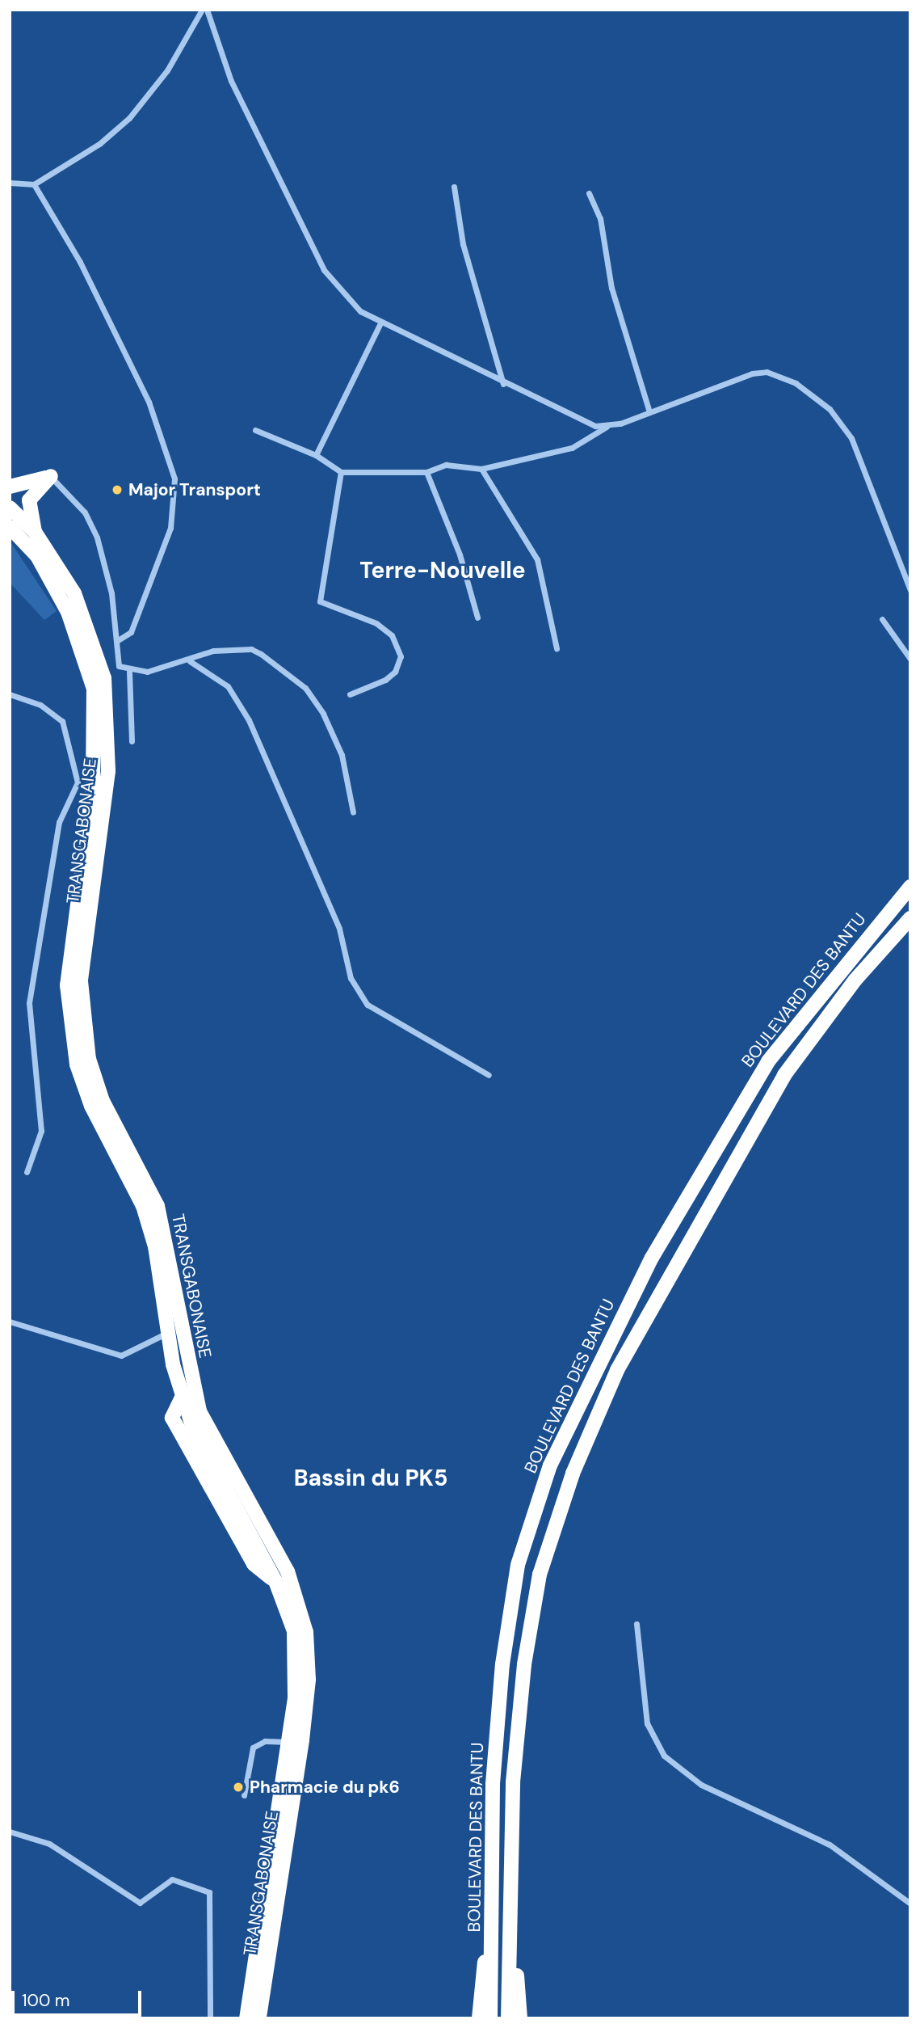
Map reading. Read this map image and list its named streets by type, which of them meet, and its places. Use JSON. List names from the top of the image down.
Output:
{
  "streets": {
    "highway": ["TRANSGABONAISE", "BOULEVARD DES BANTU"]
  },
  "districts": ["Terre-Nouvelle", "Bassin du PK5"],
  "places": ["Major Transport", "Pharmacie du pk6"],
  "scale_bar": "100 m"
}
